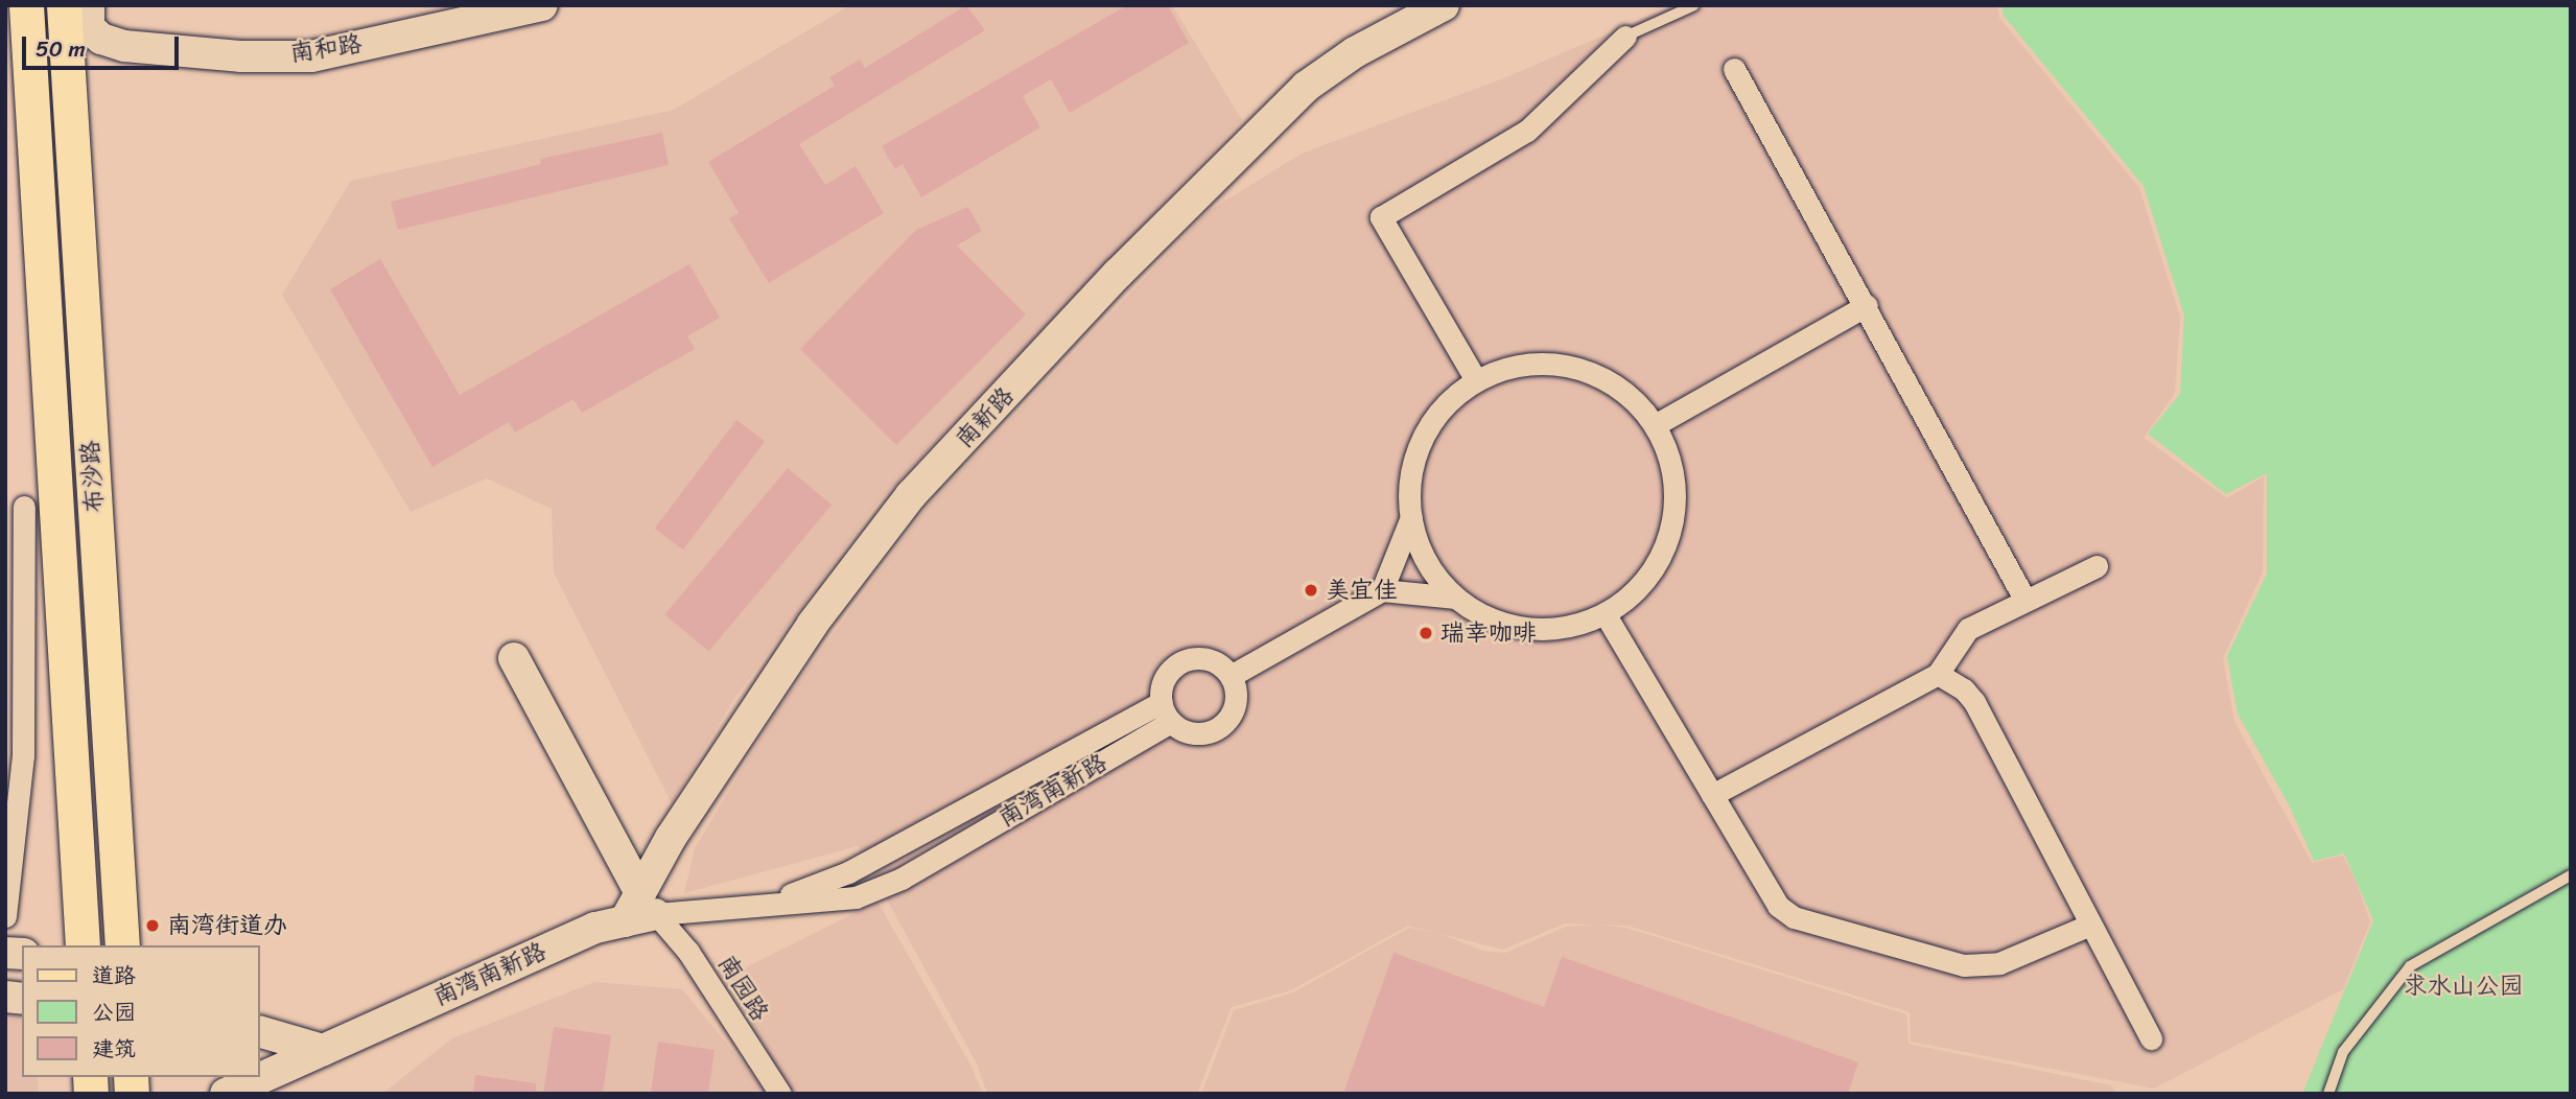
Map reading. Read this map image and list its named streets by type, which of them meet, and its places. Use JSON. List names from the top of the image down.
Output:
{
  "streets": {
    "main road": ["布沙路"],
    "street": [
      "南和路",
      "南新路",
      "南湾南新路",
      "南园路"
    ]
  },
  "crossings": [
    ["南新路", "南湾南新路"],
    ["南新路", "南园路"],
    ["南湾南新路", "南园路"]
  ],
  "parks": ["求水山公园"],
  "places": ["美宜佳", "瑞幸咖啡", "南湾街道办"],
  "legend": ["道路", "公园", "建筑"],
  "scale_bar": "50 m"
}
